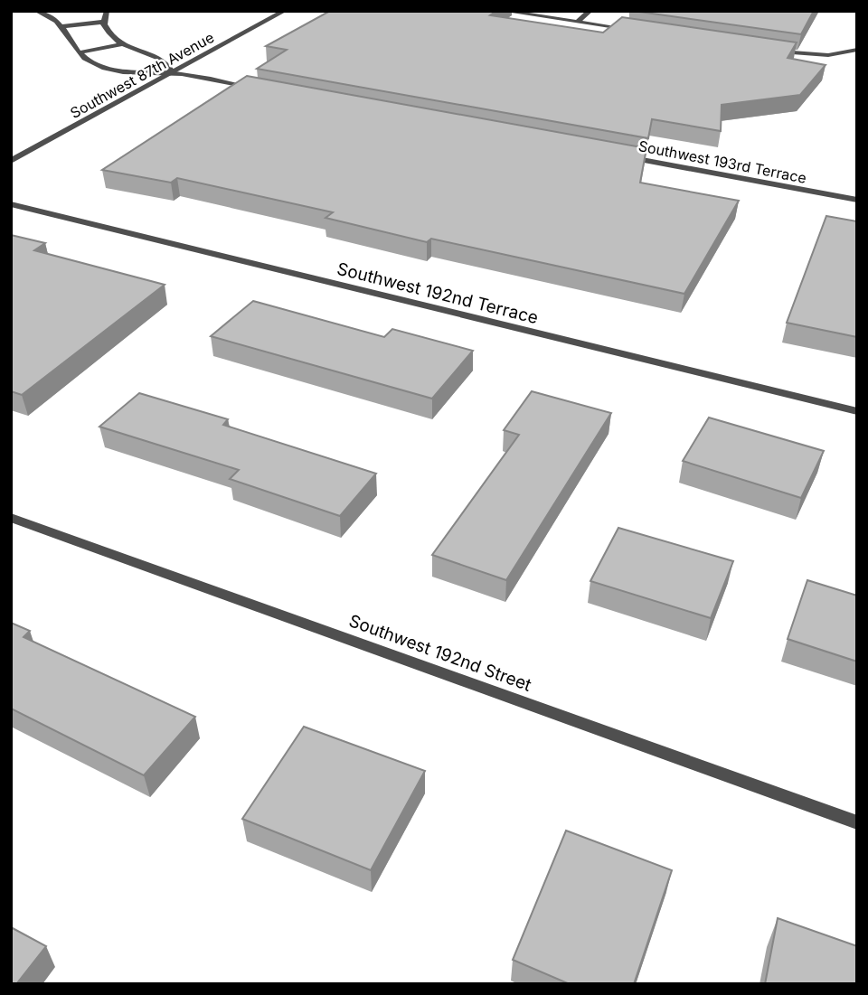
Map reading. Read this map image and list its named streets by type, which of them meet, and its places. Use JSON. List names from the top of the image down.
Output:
{
  "streets": {
    "street": [
      "Southwest 87th Avenue",
      "Southwest 193rd Terrace",
      "Southwest 192nd Terrace",
      "Southwest 192nd Street"
    ]
  }
}
